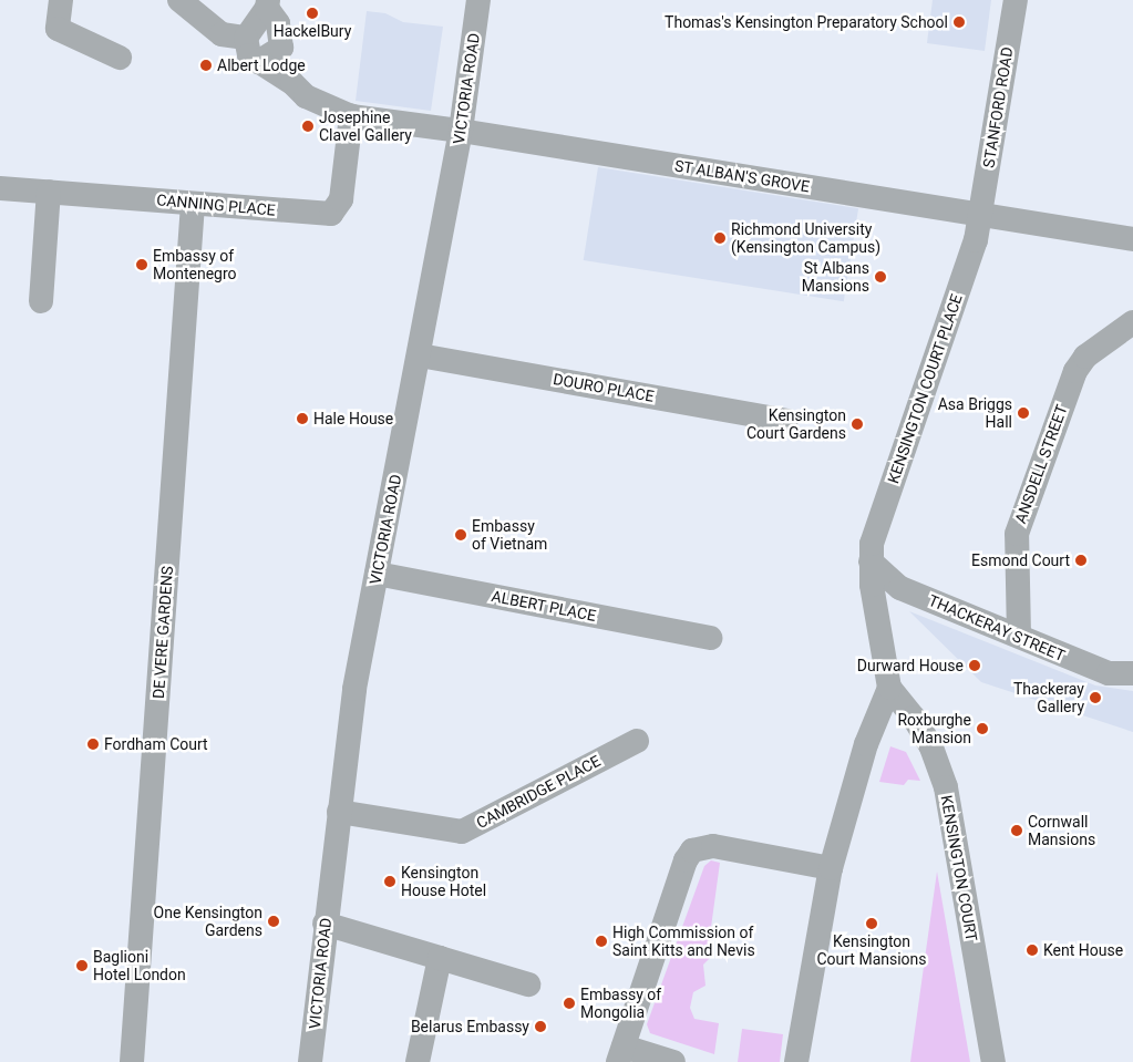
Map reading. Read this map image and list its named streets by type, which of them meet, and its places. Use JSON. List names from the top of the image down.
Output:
{
  "streets": {
    "street": [
      "VICTORIA ROAD",
      "STANFORD ROAD",
      "ST ALBAN'S GROVE",
      "CANNING PLACE",
      "DOURO PLACE",
      "KENSINGTON COURT PLACE",
      "ANSDELL STREET",
      "ALBERT PLACE",
      "THACKERAY STREET",
      "DE VERE GARDENS",
      "CAMBRIDGE PLACE",
      "KENSINGTON COURT"
    ]
  },
  "crossings": [
    ["VICTORIA ROAD", "ST ALBAN'S GROVE"],
    ["VICTORIA ROAD", "DOURO PLACE"],
    ["VICTORIA ROAD", "ALBERT PLACE"],
    ["VICTORIA ROAD", "CAMBRIDGE PLACE"],
    ["STANFORD ROAD", "ST ALBAN'S GROVE"],
    ["STANFORD ROAD", "KENSINGTON COURT PLACE"],
    ["ST ALBAN'S GROVE", "CANNING PLACE"],
    ["ST ALBAN'S GROVE", "KENSINGTON COURT PLACE"],
    ["CANNING PLACE", "DE VERE GARDENS"],
    ["KENSINGTON COURT PLACE", "THACKERAY STREET"],
    ["ANSDELL STREET", "THACKERAY STREET"]
  ],
  "places": [
    "HackelBury",
    "Thomas's Kensington Preparatory School",
    "Albert Lodge",
    "Josephine Clavel Gallery",
    "Richmond University (Kensington Campus)",
    "Embassy of Montenegro",
    "St Albans Mansions",
    "Asa Briggs Hall",
    "Hale House",
    "Kensington Court Gardens",
    "Embassy of Vietnam",
    "Esmond Court",
    "Durward House",
    "Thackeray Gallery",
    "Roxburghe Mansion",
    "Fordham Court",
    "Cornwall Mansions",
    "Kensington House Hotel",
    "One Kensington Gardens",
    "Kensington Court Mansions",
    "High Commission of Saint Kitts and Nevis",
    "Kent House",
    "Baglioni Hotel London",
    "Embassy of Mongolia",
    "Belarus Embassy"
  ]
}
